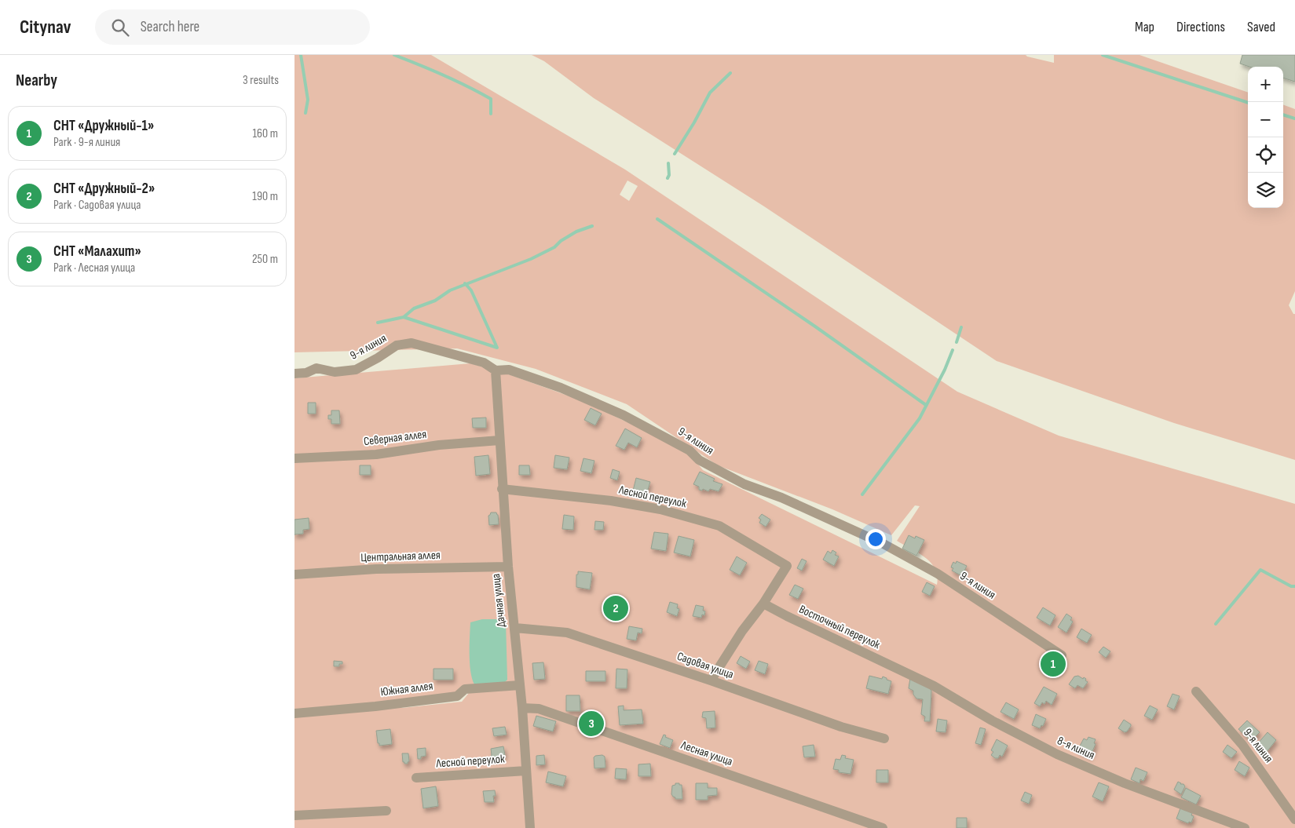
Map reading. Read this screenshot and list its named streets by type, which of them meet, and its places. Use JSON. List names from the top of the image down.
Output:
{
  "streets": {
    "street": [
      "9-я линия",
      "Северная аллея",
      "Лесной переулок",
      "Центральная аллея",
      "Дачная улица",
      "Восточный переулок",
      "Садовая улица",
      "Южная аллея",
      "8-я линия",
      "Лесная улица"
    ]
  },
  "crossings": [
    ["9-я линия", "Дачная улица"],
    ["Северная аллея", "Дачная улица"],
    ["Лесной переулок", "Дачная улица"],
    ["Лесной переулок", "Восточный переулок"],
    ["Центральная аллея", "Дачная улица"],
    ["Дачная улица", "Садовая улица"],
    ["Дачная улица", "Южная аллея"],
    ["Дачная улица", "Лесная улица"],
    ["Восточный переулок", "8-я линия"]
  ],
  "page": {
    "header": "Citynav",
    "search": "Search here",
    "nav": ["Map", "Directions", "Saved"],
    "heading": ["Nearby", "3 results"],
    "map_buttons": ["+", "−"],
    "list": [
      {
        "mark": "1",
        "name": "СНТ «Дружный-1»",
        "note": "Park · 9-я линия",
        "value": "160 m"
      },
      {
        "mark": "2",
        "name": "СНТ «Дружный-2»",
        "note": "Park · Садовая улица",
        "value": "190 m"
      },
      {
        "mark": "3",
        "name": "СНТ «Малахит»",
        "note": "Park · Лесная улица",
        "value": "250 m"
      }
    ],
    "pins": ["2", "1", "3"]
  }
}
